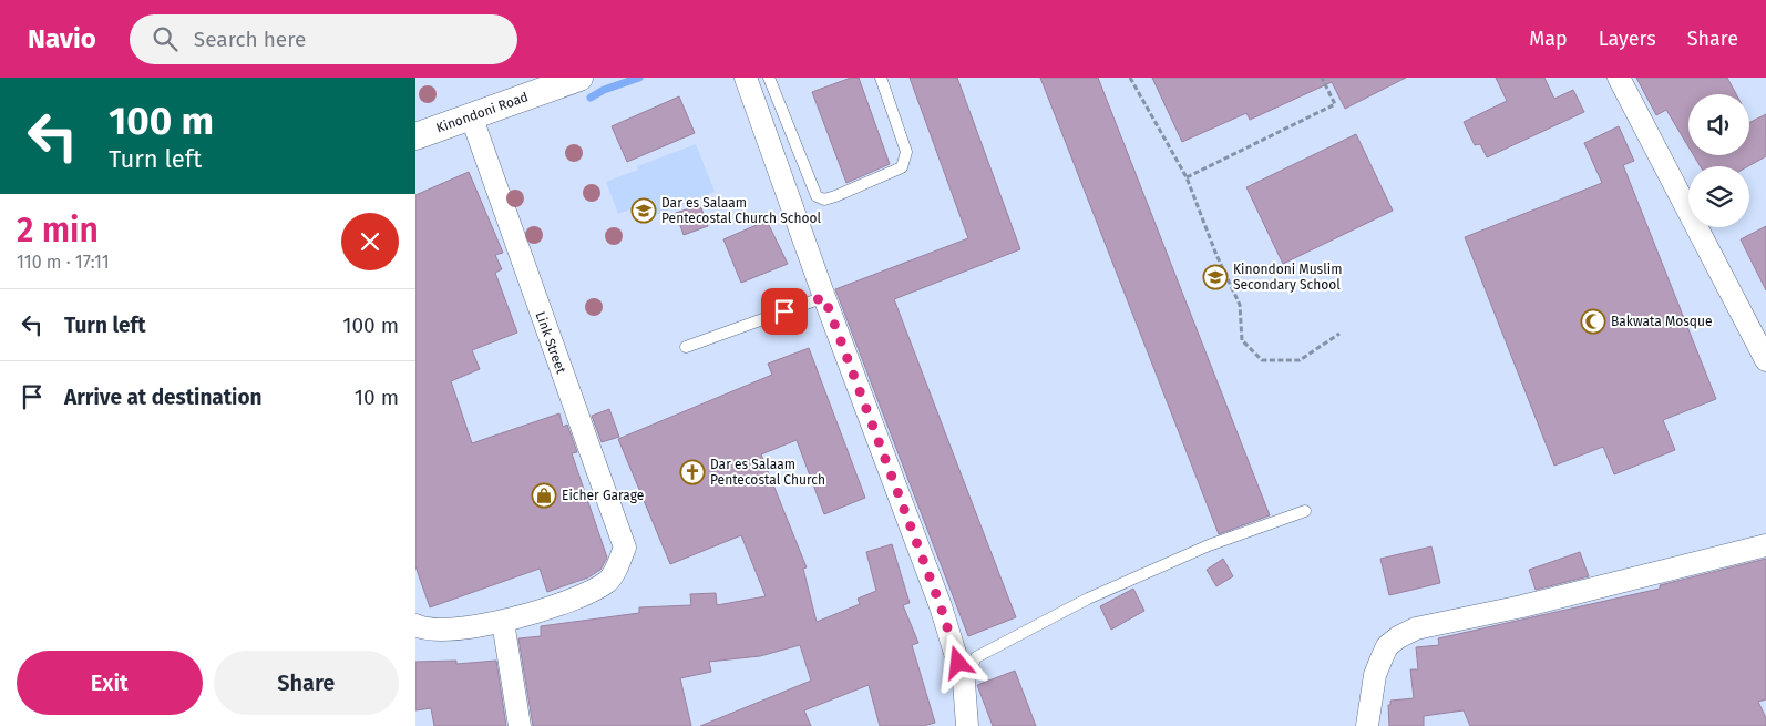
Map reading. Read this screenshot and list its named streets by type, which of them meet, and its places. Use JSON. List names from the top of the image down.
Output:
{
  "streets": {
    "street": ["Kinondoni Road", "Link Street"]
  },
  "crossings": [
    ["Kinondoni Road", "Link Street"]
  ],
  "places": {
    "school or university": ["Dar es Salaam Pentecostal Church School", "Kinondoni Muslim Secondary School"],
    "mosque": ["Bakwata Mosque"],
    "church": ["Dar es Salaam Pentecostal Church"],
    "shop": ["Eicher Garage"]
  },
  "page": {
    "header": "Navio",
    "search": "Search here",
    "nav": ["Map", "Layers", "Share"],
    "turn": ["100 m", "Turn left"],
    "heading": ["2 min", "110 m · 17:11"],
    "list": [
      {
        "name": "Turn left",
        "value": "100 m"
      },
      {
        "name": "Arrive at destination",
        "value": "10 m"
      }
    ],
    "buttons": ["Exit", "Share"]
  }
}
